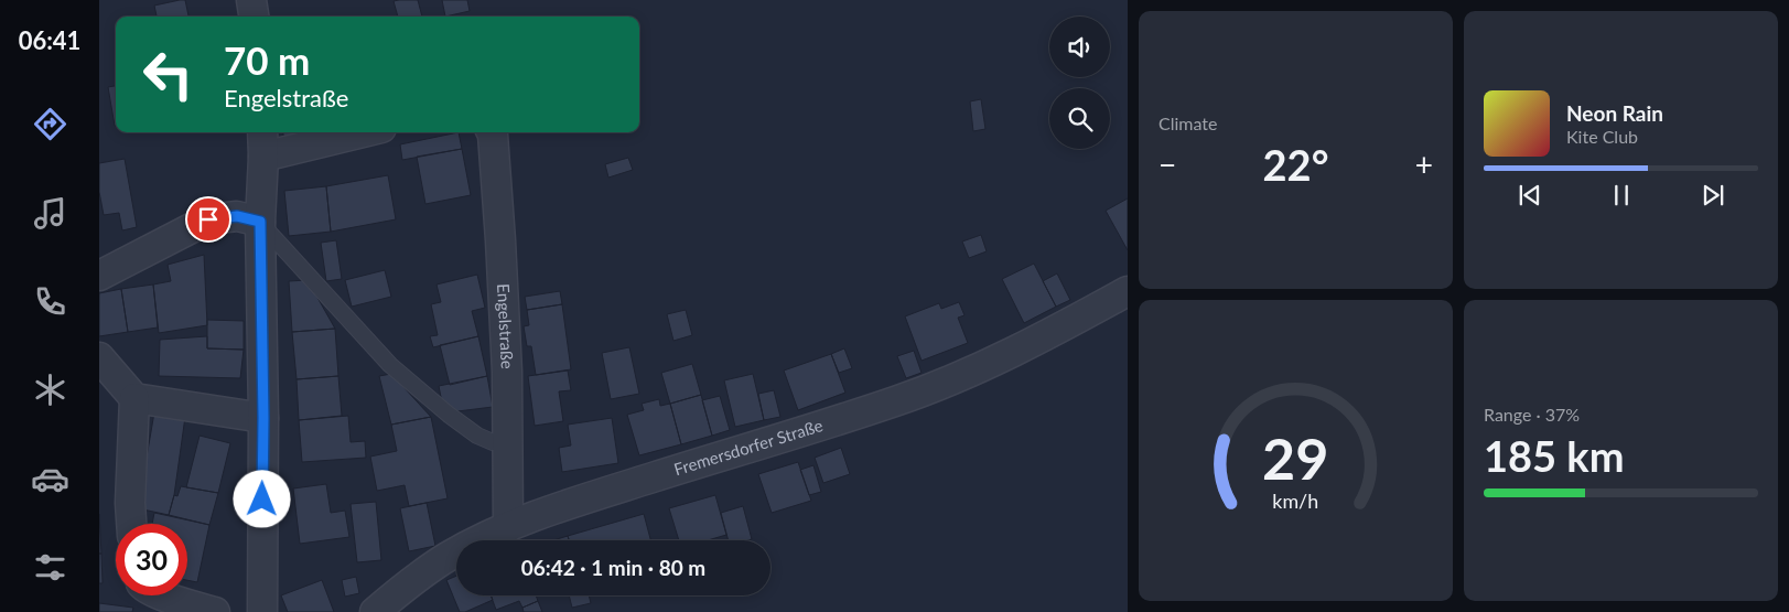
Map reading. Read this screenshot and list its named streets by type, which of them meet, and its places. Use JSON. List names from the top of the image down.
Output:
{
  "streets": {
    "street": ["Engelstraße", "Fremersdorfer Straße"]
  },
  "crossings": [
    ["Engelstraße", "Fremersdorfer Straße"]
  ],
  "page": {
    "tabs": "06:41",
    "tile": [
      "Climate",
      ["Range · 37%", "185 km"]
    ],
    "turn": ["70 m", "Engelstraße"],
    "song": ["Neon Rain", "Kite Club"],
    "heat": ["−", "22°", "+"],
    "limit": "30",
    "trip": "06:42 · 1 min · 80 m",
    "gauge": ["29", "km/h"]
  }
}
